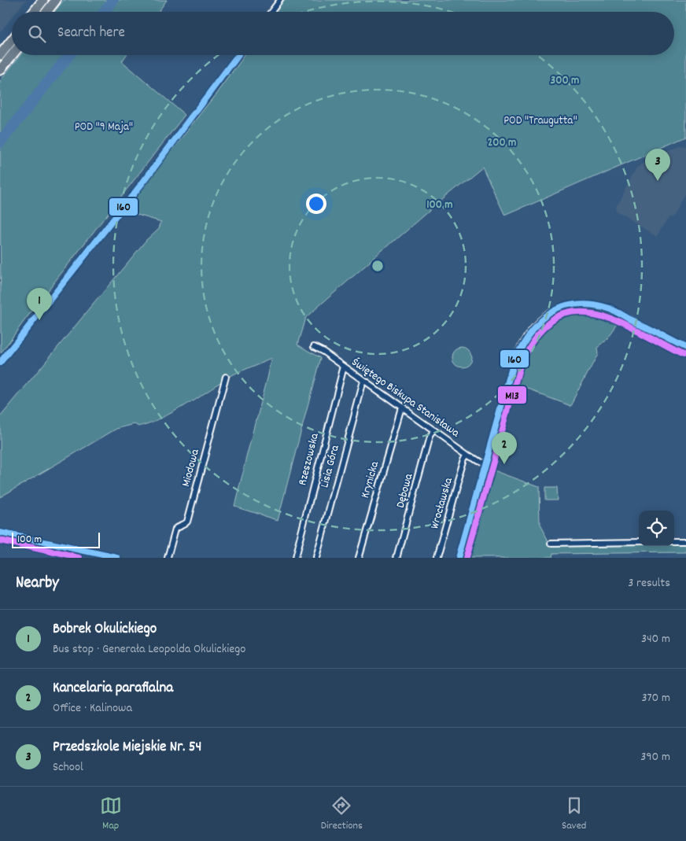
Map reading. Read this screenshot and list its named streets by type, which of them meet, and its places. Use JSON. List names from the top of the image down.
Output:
{
  "streets": {
    "street": [
      "Świętego Biskupa Stanisława",
      "Rzeszowska",
      "Lisia Góra",
      "Miodowa",
      "Krynicka",
      "Dębowa",
      "Wrocławska"
    ]
  },
  "crossings": [
    ["Świętego Biskupa Stanisława", "Rzeszowska"],
    ["Świętego Biskupa Stanisława", "Lisia Góra"],
    ["Świętego Biskupa Stanisława", "Krynicka"],
    ["Świętego Biskupa Stanisława", "Dębowa"],
    ["Świętego Biskupa Stanisława", "Wrocławska"]
  ],
  "parks": ["POD \"Traugutta\"", "POD \"9 Maja\""],
  "lines": ["transit line 160", "transit line M13"],
  "scale_bar": "100 m",
  "page": {
    "search": "Search here",
    "pins": ["3", "1", "2"],
    "scale": "100 m",
    "heading": ["Nearby", "3 results"],
    "list": [
      {
        "mark": "1",
        "name": "Bobrek Okulickiego",
        "note": "Bus stop · Generała Leopolda Okulickiego",
        "value": "340 m"
      },
      {
        "mark": "2",
        "name": "Kancelaria parafialna",
        "note": "Office · Kalinowa",
        "value": "370 m"
      },
      {
        "mark": "3",
        "name": "Przedszkole Miejskie Nr. 54",
        "note": "School",
        "value": "390 m"
      }
    ],
    "nav": ["Map", "Directions", "Saved"]
  },
  "rings": ["300 m", "200 m", "100 m"]
}
